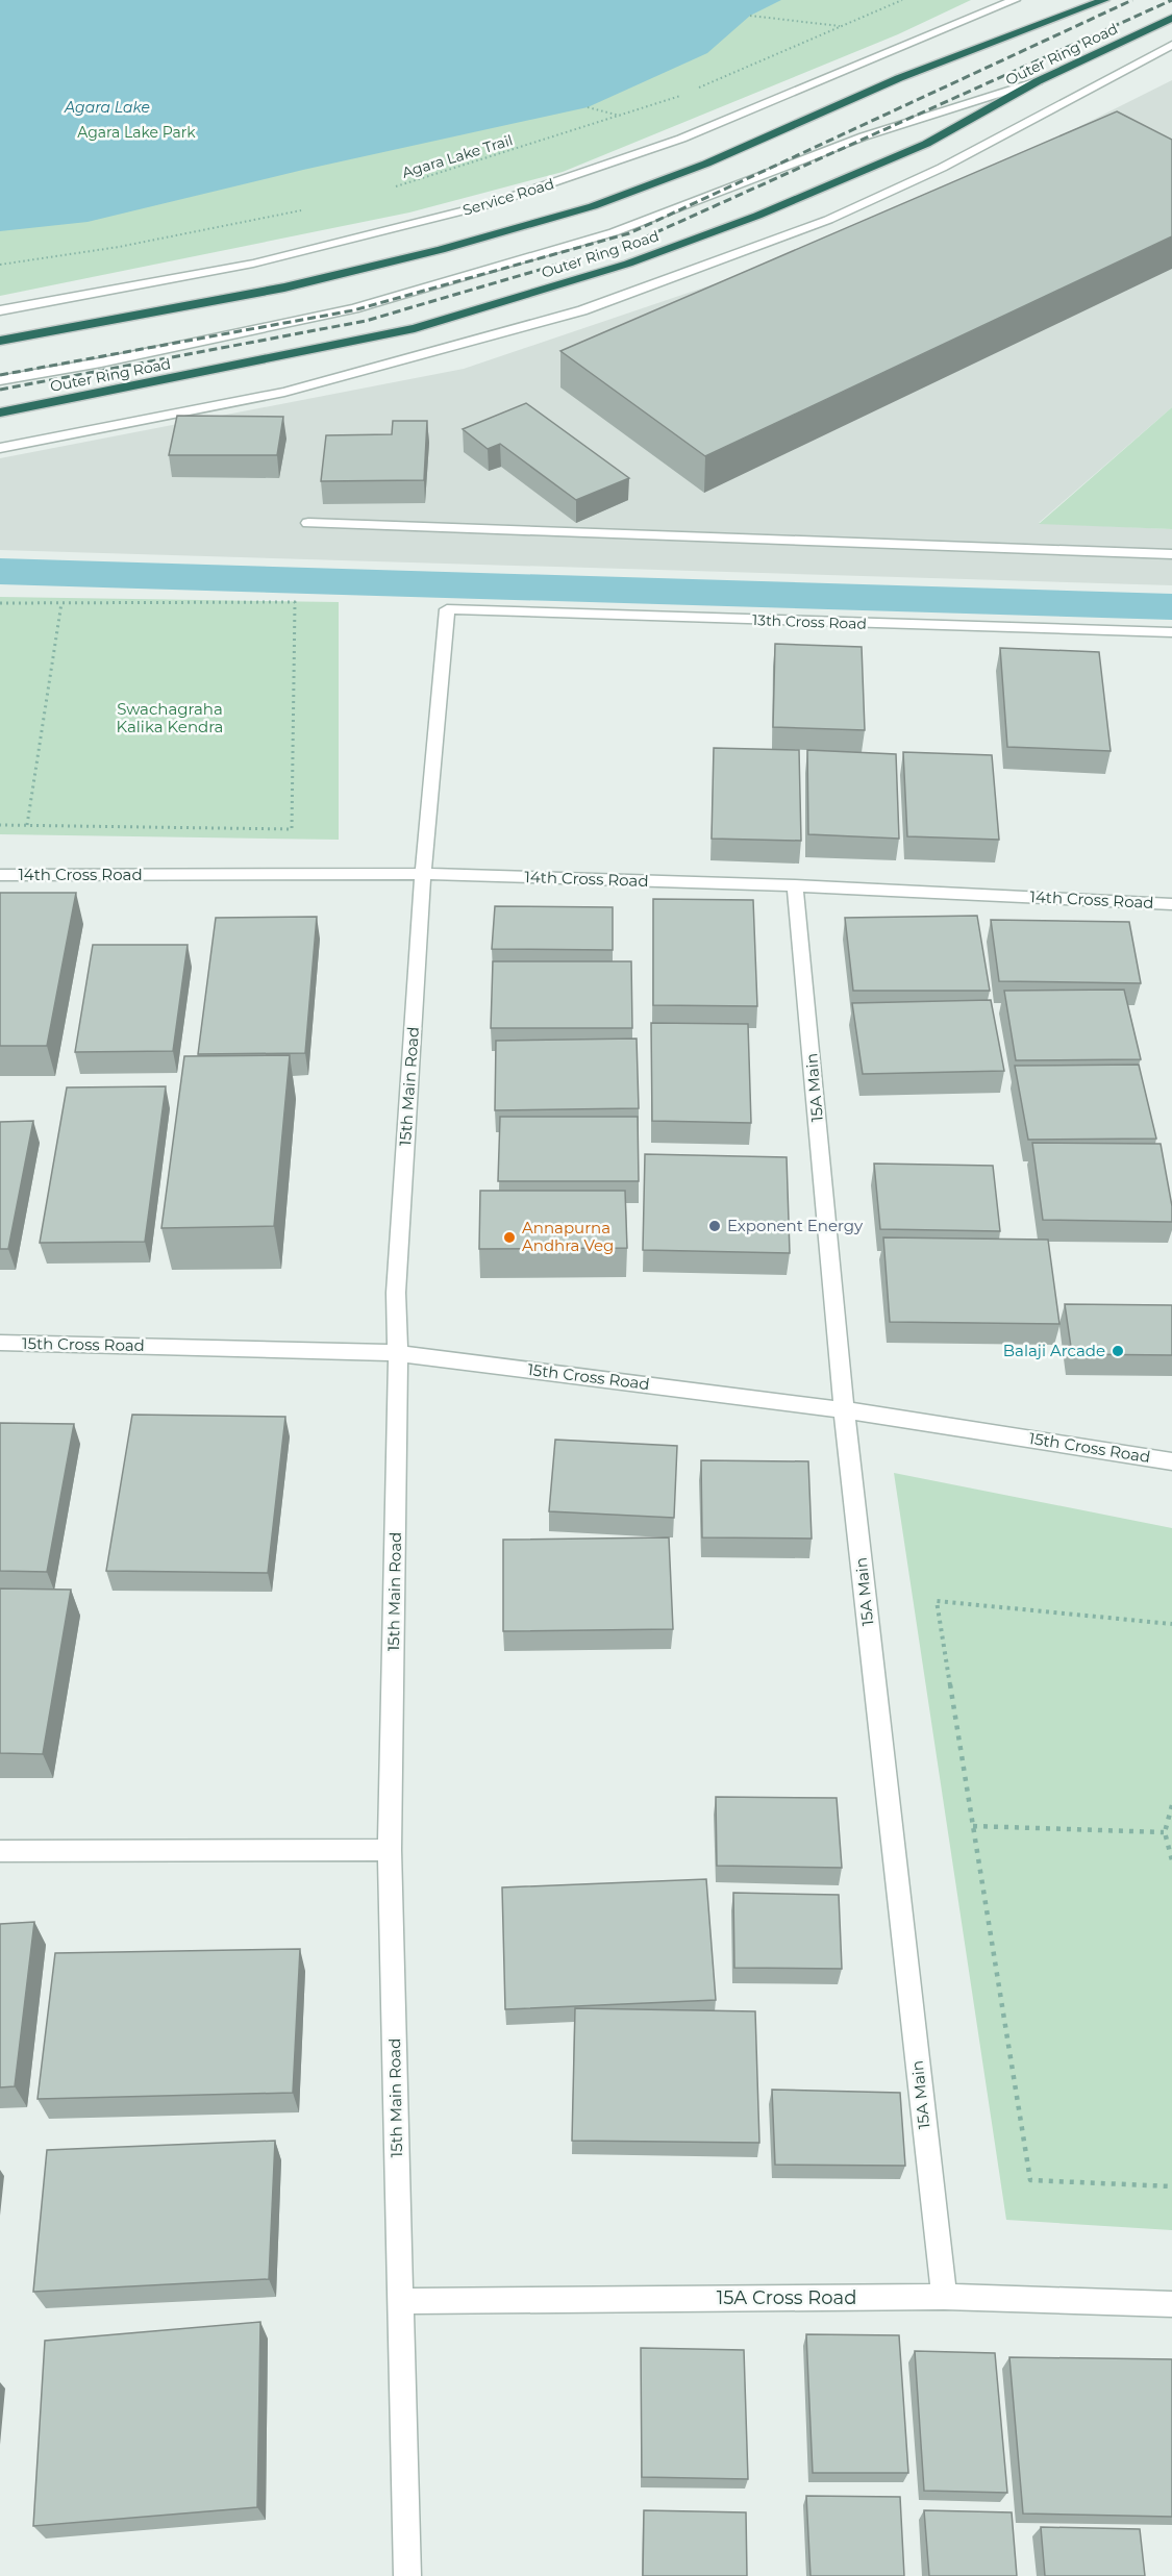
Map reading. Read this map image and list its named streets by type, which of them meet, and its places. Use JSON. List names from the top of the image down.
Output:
{
  "streets": {
    "highway": ["Outer Ring Road"],
    "street": [
      "Service Road",
      "13th Cross Road",
      "14th Cross Road",
      "15th Main Road",
      "15A Main",
      "15th Cross Road",
      "15A Cross Road"
    ],
    "path": ["Agara Lake Trail"]
  },
  "crossings": [
    ["13th Cross Road", "15th Main Road"],
    ["14th Cross Road", "15th Main Road"],
    ["14th Cross Road", "15A Main"],
    ["15th Main Road", "15th Cross Road"],
    ["15th Main Road", "15A Cross Road"],
    ["15A Main", "15th Cross Road"],
    ["15A Main", "15A Cross Road"]
  ],
  "water": ["Agara Lake"],
  "parks": ["Agara Lake Park", "Swachagraha Kalika Kendra"],
  "places": ["Exponent Energy", "Annapurna Andhra Veg", "Balaji Arcade"]
}
